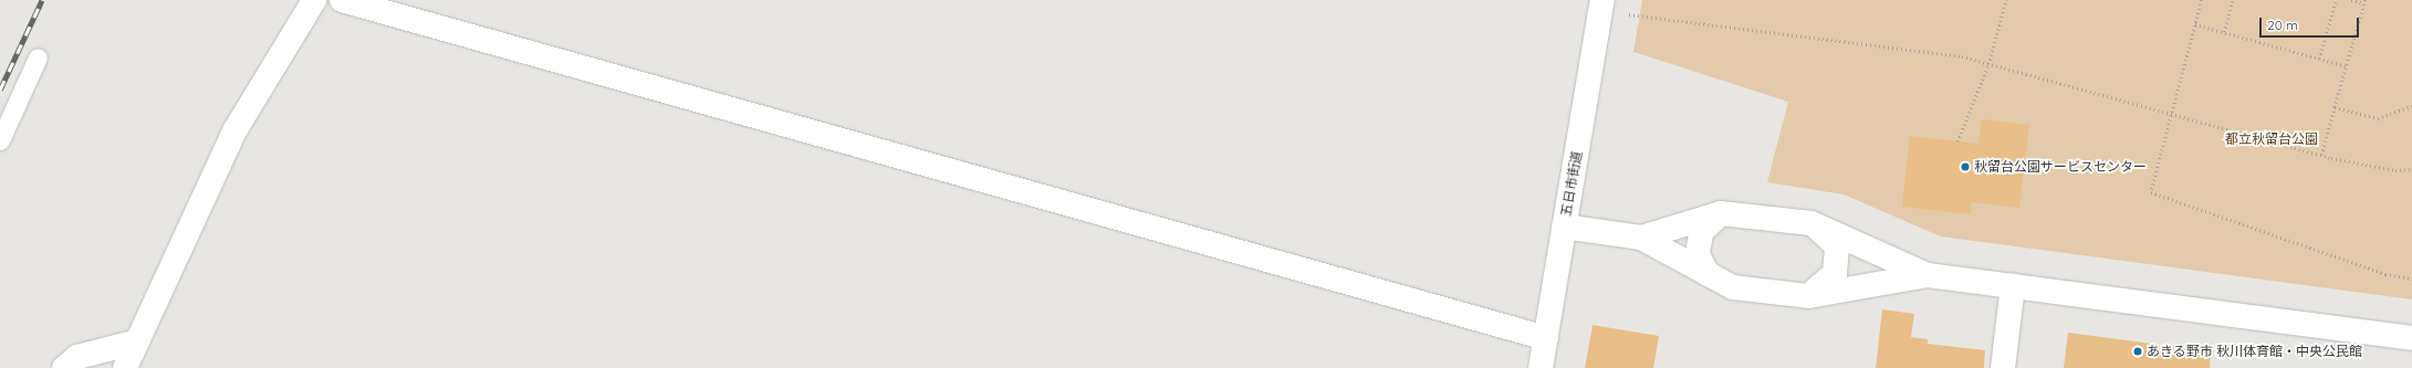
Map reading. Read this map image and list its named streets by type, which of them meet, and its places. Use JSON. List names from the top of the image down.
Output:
{
  "streets": {
    "street": ["五日市街道"]
  },
  "parks": ["都立秋留台公園"],
  "places": ["秋留台公園サービスセンター", "あきる野市 秋川体育館・中央公民館"],
  "scale_bar": "20 m"
}
